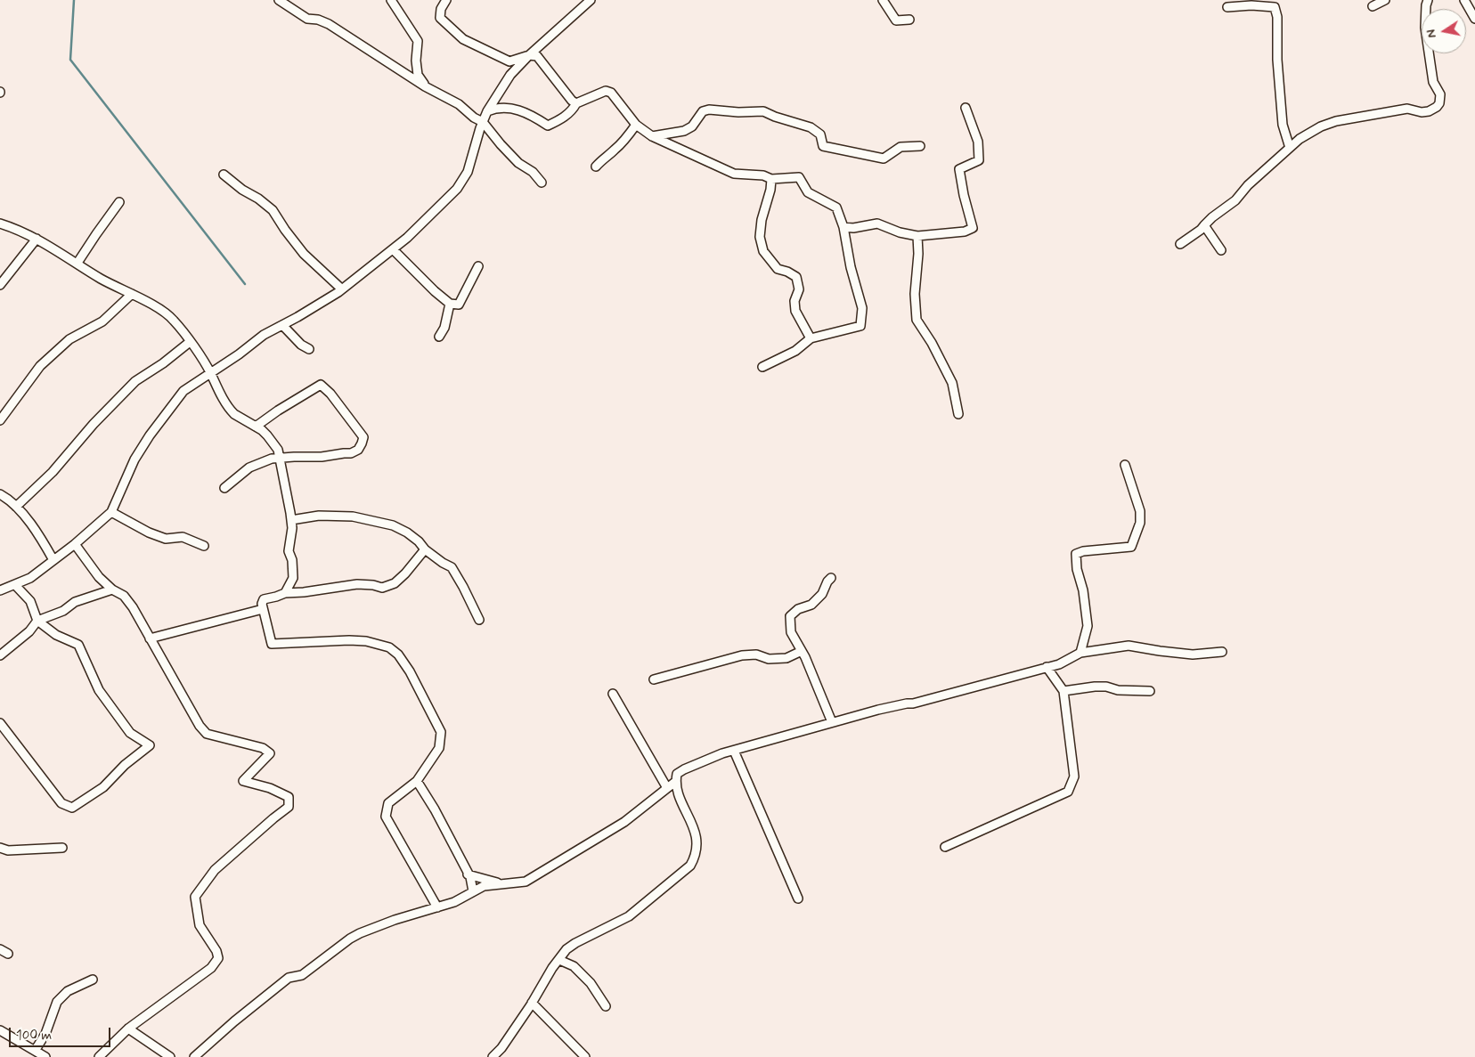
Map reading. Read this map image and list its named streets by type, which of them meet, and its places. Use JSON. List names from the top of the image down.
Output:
{
  "scale_bar": "100 m",
  "north": "left"
}
